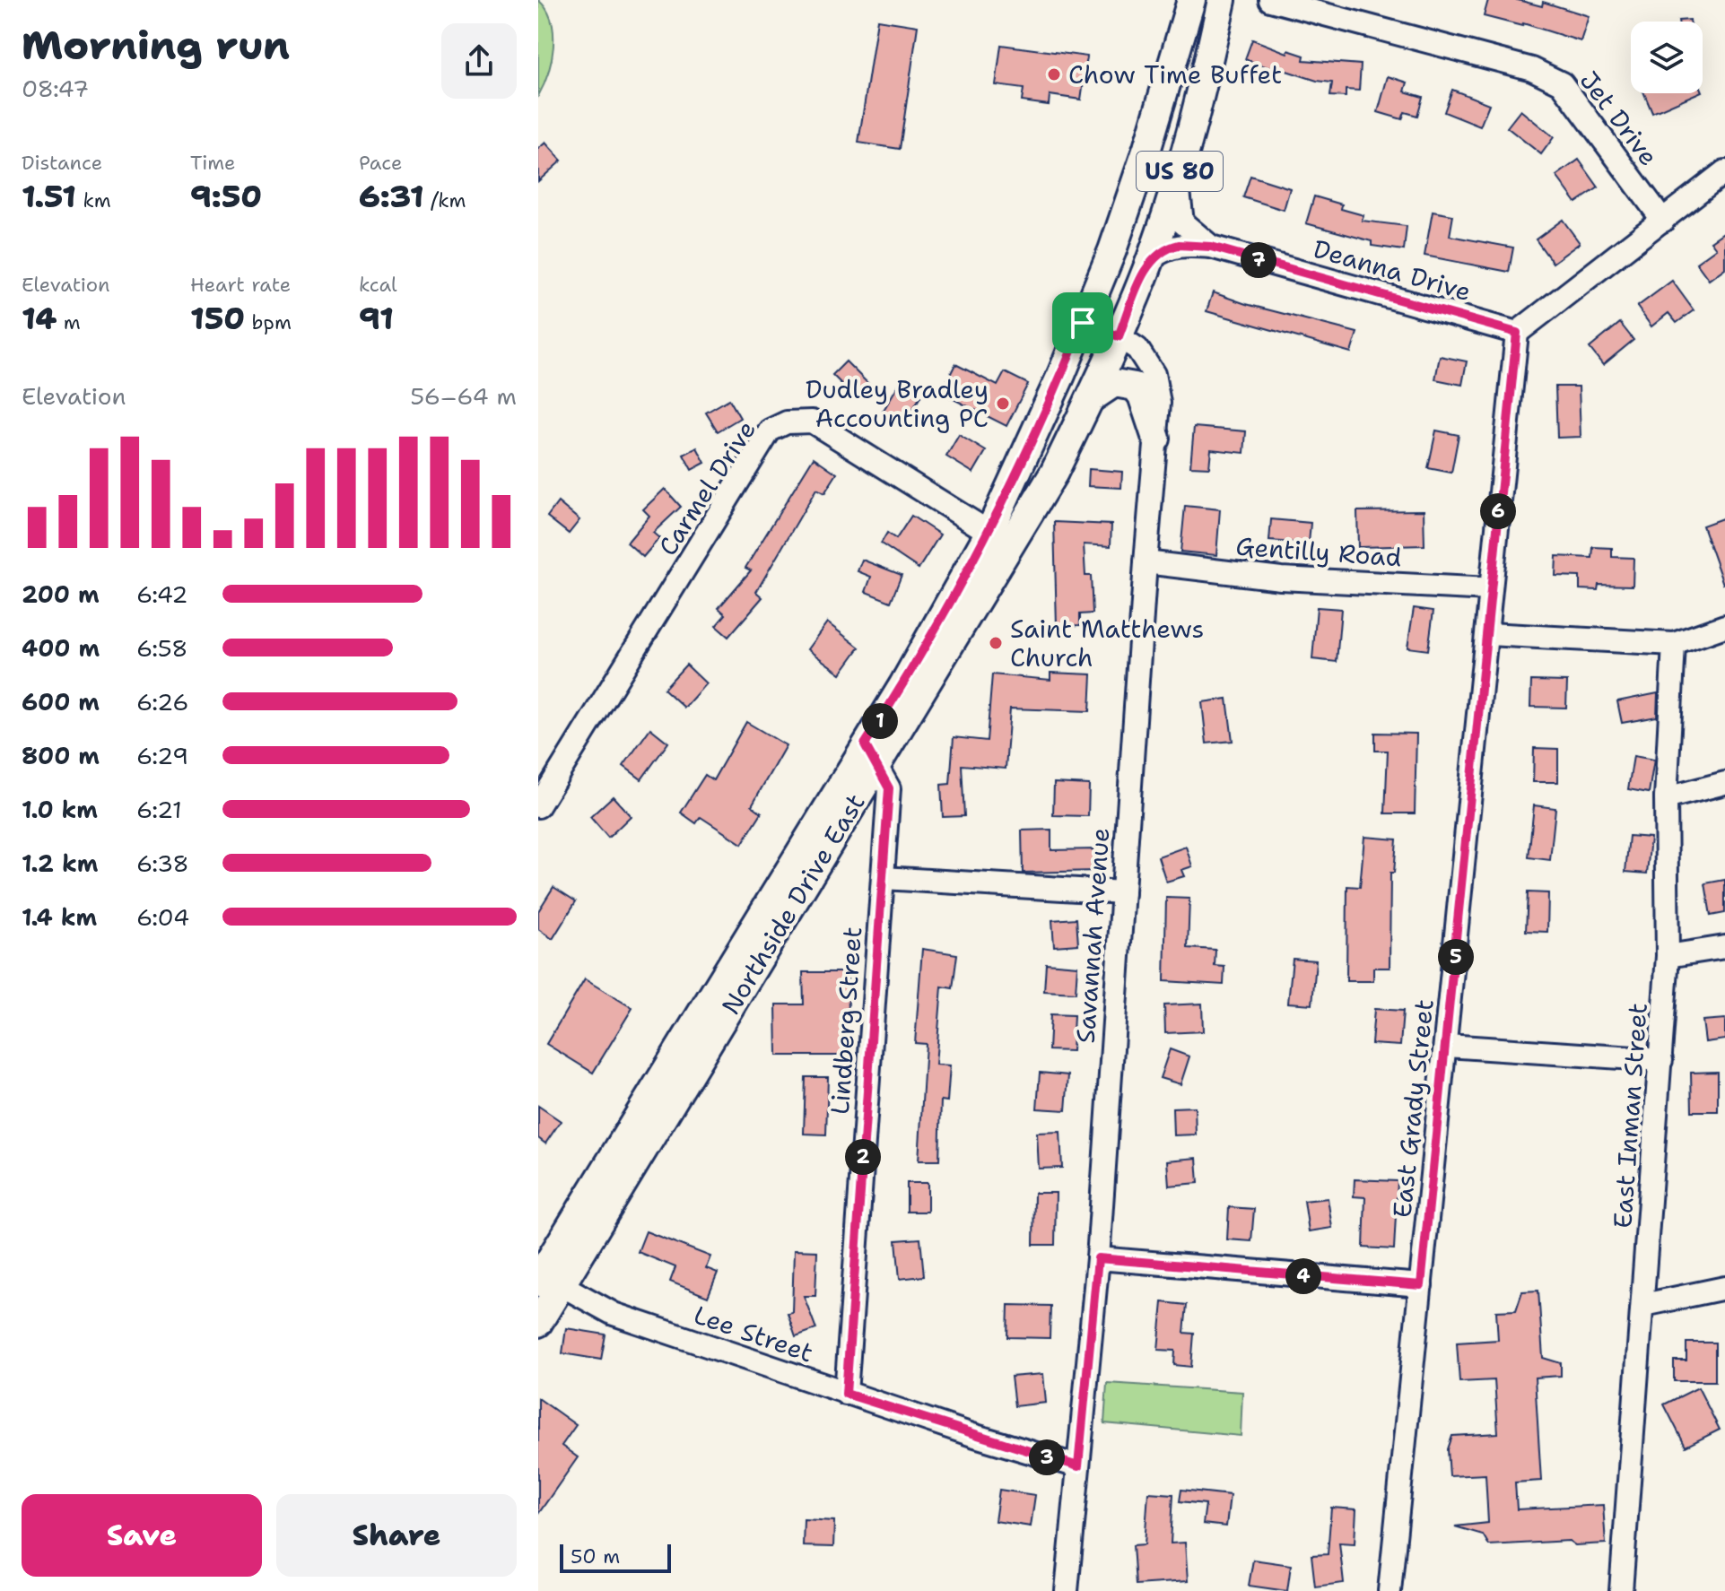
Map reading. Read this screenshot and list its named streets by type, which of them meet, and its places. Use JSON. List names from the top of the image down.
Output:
{
  "streets": {
    "main road": ["US 80", "Northside Drive East"],
    "street": [
      "Jet Drive",
      "Deanna Drive",
      "Carmel Drive",
      "Gentilly Road",
      "Savannah Avenue",
      "Lindberg Street",
      "East Grady Street",
      "East Inman Street",
      "Lee Street"
    ]
  },
  "crossings": [
    ["Deanna Drive", "Northside Drive East"],
    ["Deanna Drive", "East Grady Street"],
    ["Carmel Drive", "Northside Drive East"],
    ["Gentilly Road", "Savannah Avenue"],
    ["Gentilly Road", "East Grady Street"],
    ["Northside Drive East", "Savannah Avenue"],
    ["Northside Drive East", "Lindberg Street"],
    ["Northside Drive East", "Lee Street"],
    ["Savannah Avenue", "Lee Street"],
    ["Lindberg Street", "Lee Street"]
  ],
  "places": ["Chow Time Buffet", "Dudley Bradley Accounting PC", "Saint Matthews Church"],
  "scale_bar": "50 m",
  "page": {
    "heading": ["Morning run", "08:47"],
    "stats": [
      ["Distance", "1.51 km"],
      ["Time", "9:50"],
      ["Pace", "6:31 /km"],
      ["Elevation", "14 m"],
      ["Heart rate", "150 bpm"],
      ["kcal", "91"]
    ],
    "pins": [
      "7",
      "6",
      "1",
      "5",
      "2",
      "4",
      "3"
    ],
    "chart": ["Elevation", "56–64 m"],
    "list": [
      {
        "name": "200 m",
        "note": "6:42"
      },
      {
        "name": "400 m",
        "note": "6:58"
      },
      {
        "name": "600 m",
        "note": "6:26"
      },
      {
        "name": "800 m",
        "note": "6:29"
      },
      {
        "name": "1.0 km",
        "note": "6:21"
      },
      {
        "name": "1.2 km",
        "note": "6:38"
      },
      {
        "name": "1.4 km",
        "note": "6:04"
      }
    ],
    "buttons": ["Save", "Share"],
    "scale": "50 m"
  }
}
